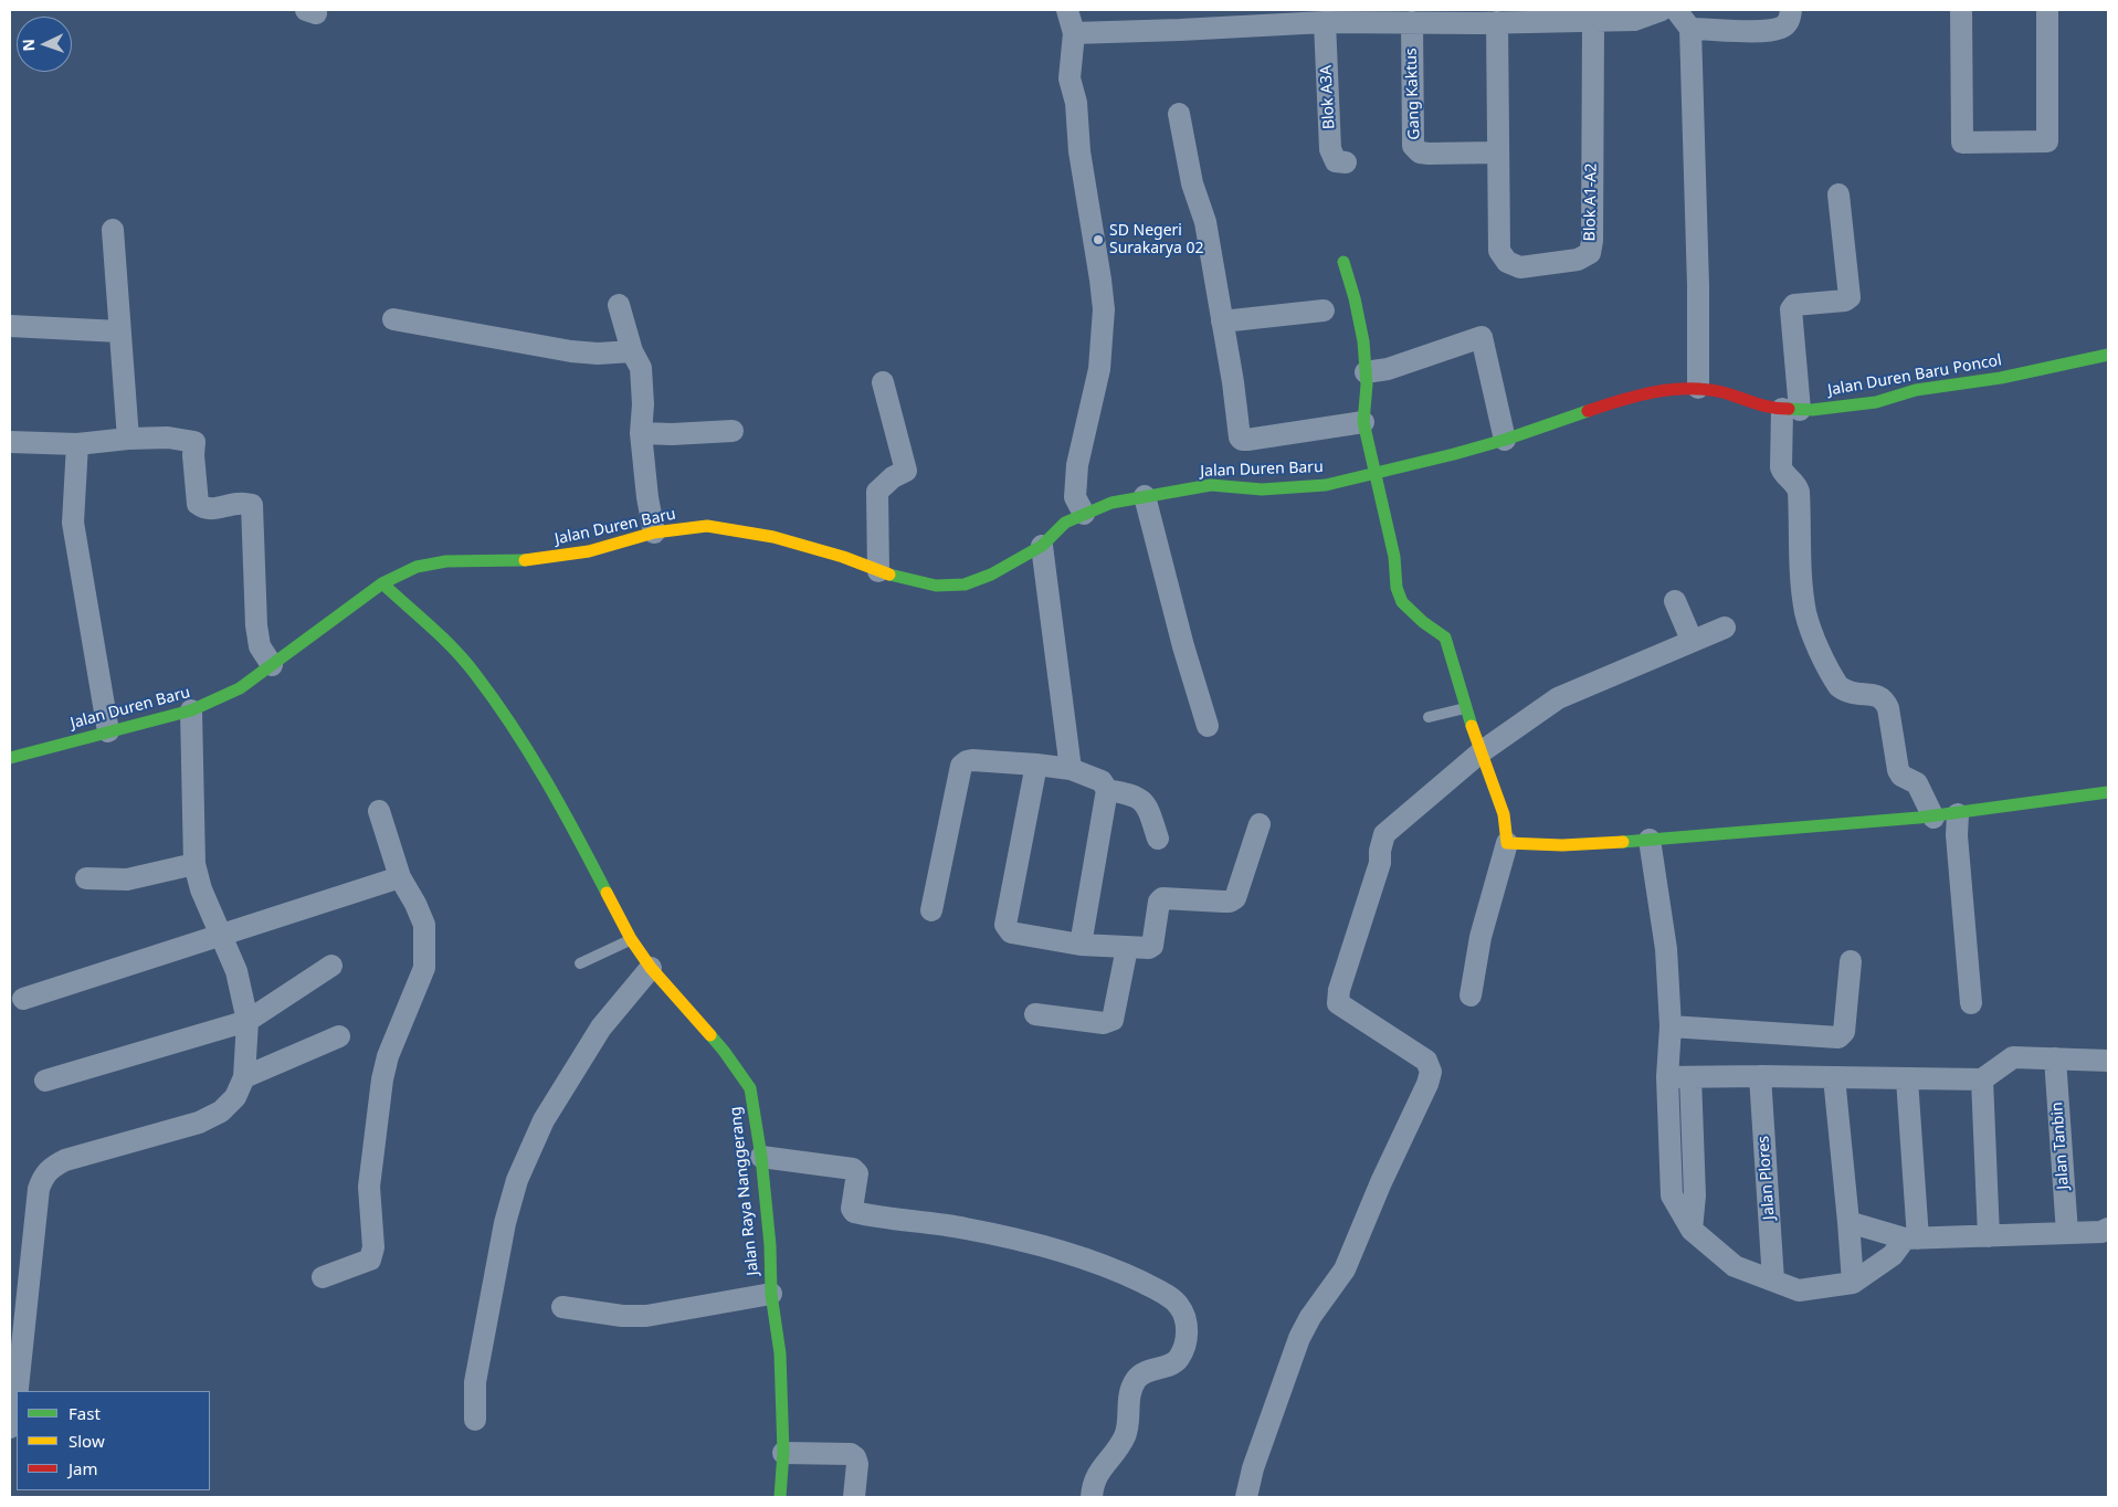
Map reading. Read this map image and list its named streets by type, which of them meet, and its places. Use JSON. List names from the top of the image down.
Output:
{
  "streets": {
    "street": [
      "Gang Kaktus",
      "Blok A3A",
      "Blok A1-A2",
      "Jalan Duren Baru Poncol",
      "Jalan Duren Baru",
      "Jalan Tanbin",
      "Jalan Plores",
      "Jalan Raya Nanggerang"
    ]
  },
  "crossings": [
    ["Gang Kaktus", "Blok A1-A2"],
    ["Jalan Duren Baru Poncol", "Jalan Duren Baru"],
    ["Jalan Duren Baru", "Jalan Raya Nanggerang"]
  ],
  "places": ["SD Negeri Surakarya 02"],
  "legend": ["Fast", "Slow", "Jam"],
  "north": "left"
}
